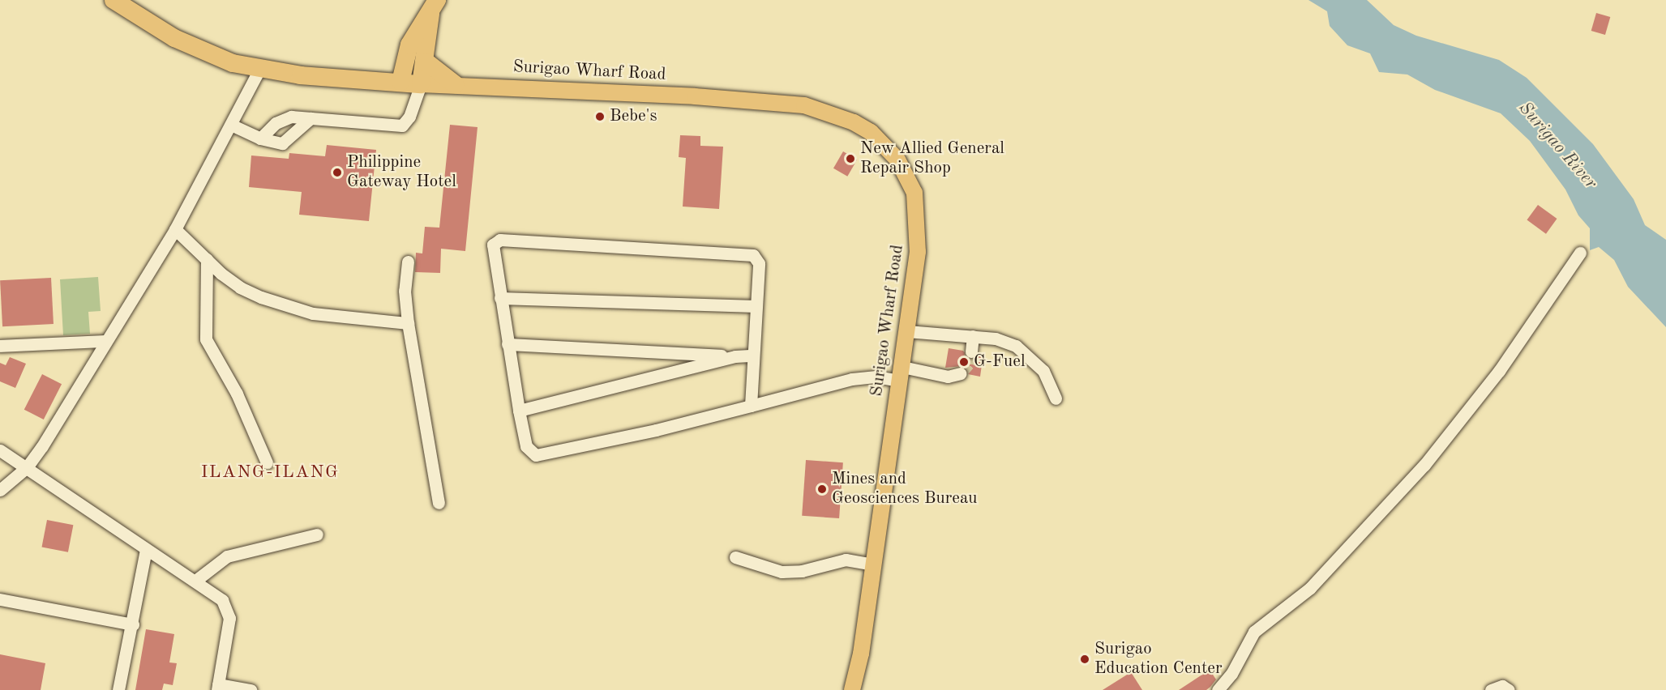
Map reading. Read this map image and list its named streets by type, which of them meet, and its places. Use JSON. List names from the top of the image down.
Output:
{
  "streets": {
    "main road": ["Surigao Wharf Road"]
  },
  "districts": ["ILANG-ILANG"],
  "water": ["Surigao River"],
  "places": [
    "Bebe's",
    "New Allied General Repair Shop",
    "Philippine Gateway Hotel",
    "G-Fuel",
    "Mines and Geosciences Bureau",
    "Surigao Education Center"
  ]
}
